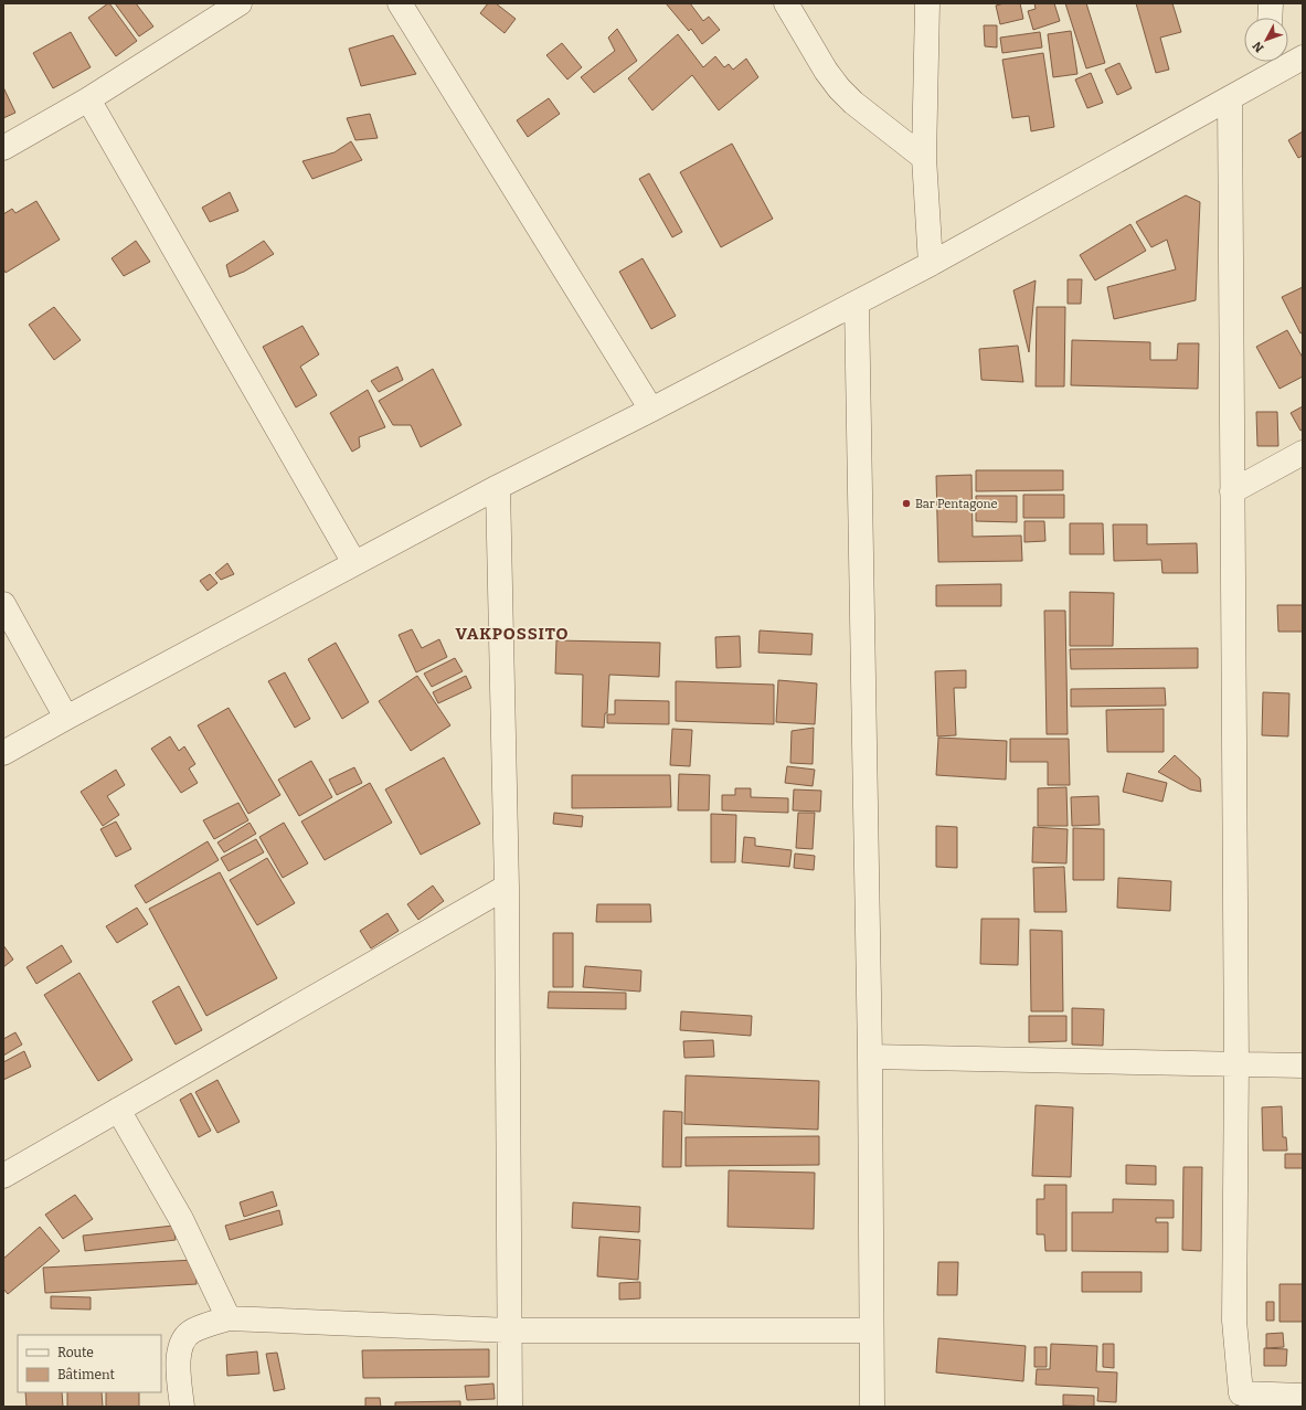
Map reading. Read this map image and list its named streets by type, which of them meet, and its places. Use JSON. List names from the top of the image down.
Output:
{
  "districts": ["VAKPOSSITO"],
  "places": ["Bar Pentagone"],
  "legend": ["Route", "Bâtiment"],
  "north": "bottom left"
}
